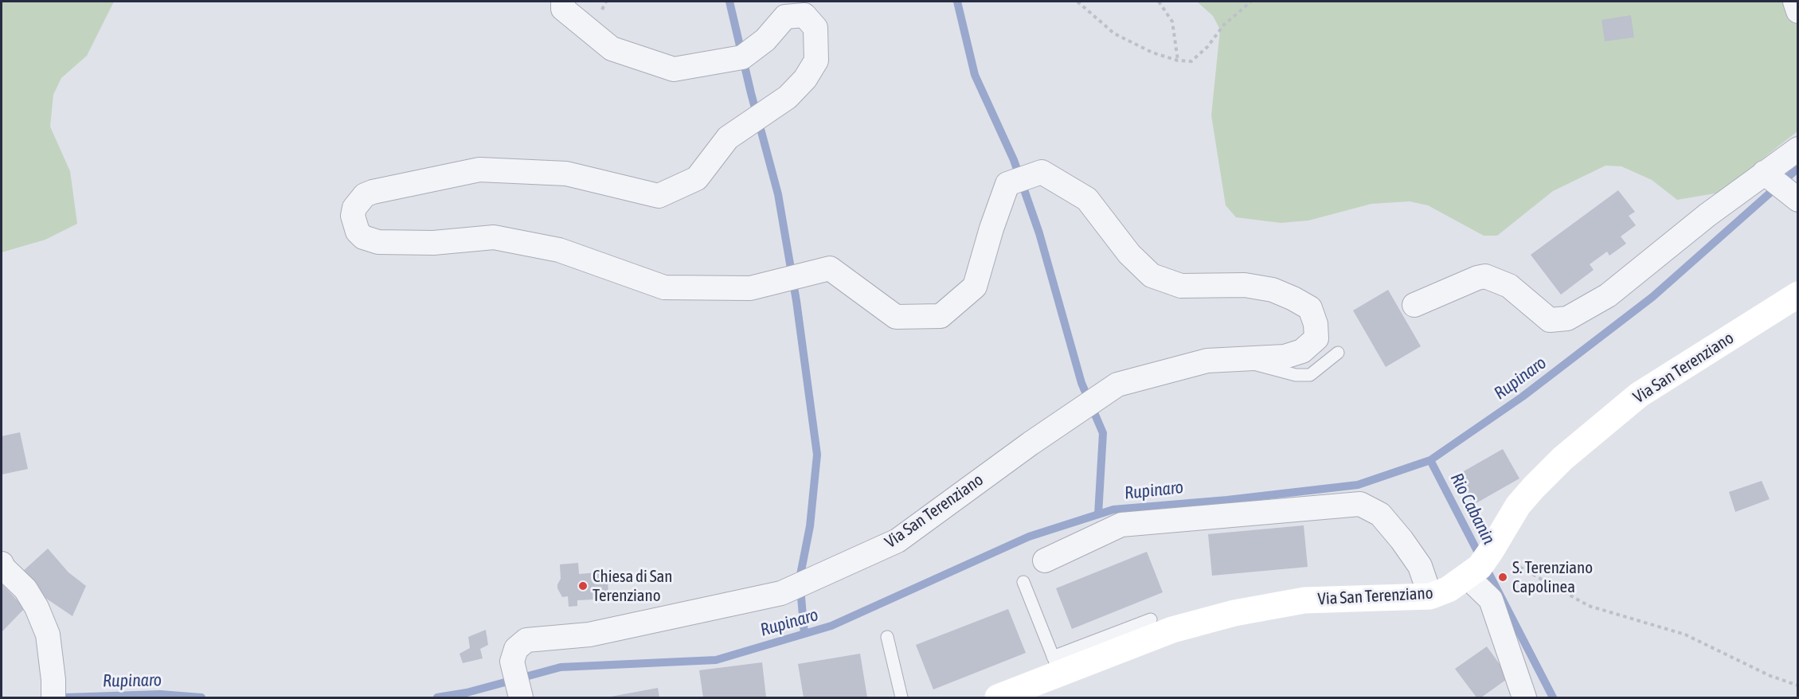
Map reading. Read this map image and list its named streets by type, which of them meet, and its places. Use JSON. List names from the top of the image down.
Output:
{
  "streets": {
    "street": ["Via San Terenziano"]
  },
  "water": ["Rupinaro", "Rio Cabanin"],
  "places": ["S. Terenziano Capolinea", "Chiesa di San Terenziano"]
}
